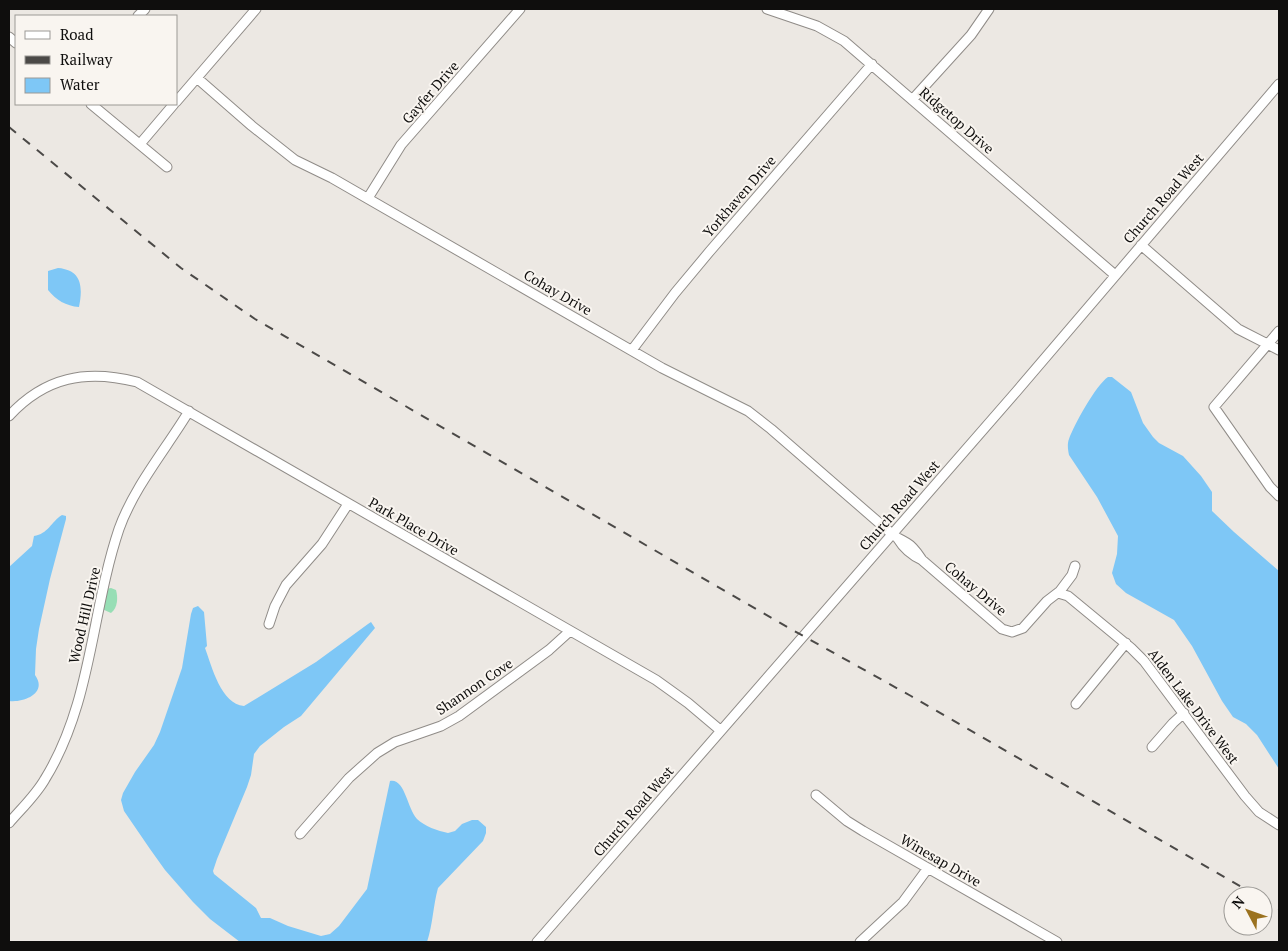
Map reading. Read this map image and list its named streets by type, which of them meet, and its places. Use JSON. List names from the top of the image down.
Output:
{
  "streets": {
    "street": [
      "Gayfer Drive",
      "Ridgetop Drive",
      "Yorkhaven Drive",
      "Church Road West",
      "Cohay Drive",
      "Park Place Drive",
      "Wood Hill Drive",
      "Shannon Cove",
      "Alden Lake Drive West",
      "Winesap Drive"
    ]
  },
  "crossings": [
    ["Gayfer Drive", "Cohay Drive"],
    ["Ridgetop Drive", "Yorkhaven Drive"],
    ["Ridgetop Drive", "Church Road West"],
    ["Yorkhaven Drive", "Cohay Drive"],
    ["Church Road West", "Cohay Drive"],
    ["Church Road West", "Park Place Drive"],
    ["Cohay Drive", "Alden Lake Drive West"],
    ["Park Place Drive", "Wood Hill Drive"],
    ["Park Place Drive", "Shannon Cove"]
  ],
  "legend": ["Road", "Railway", "Water"],
  "north": "top left"
}
